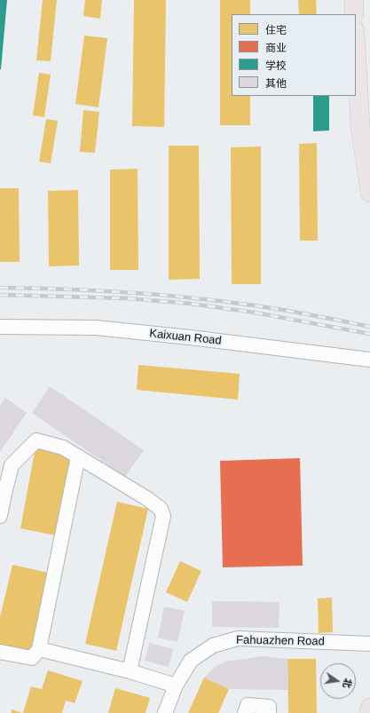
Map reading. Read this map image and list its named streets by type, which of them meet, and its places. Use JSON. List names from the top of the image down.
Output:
{
  "streets": {
    "street": ["Kaixuan Road", "Fahuazhen Road"]
  },
  "legend": [
    "住宅",
    "商业",
    "学校",
    "其他"
  ],
  "north": "right"
}
